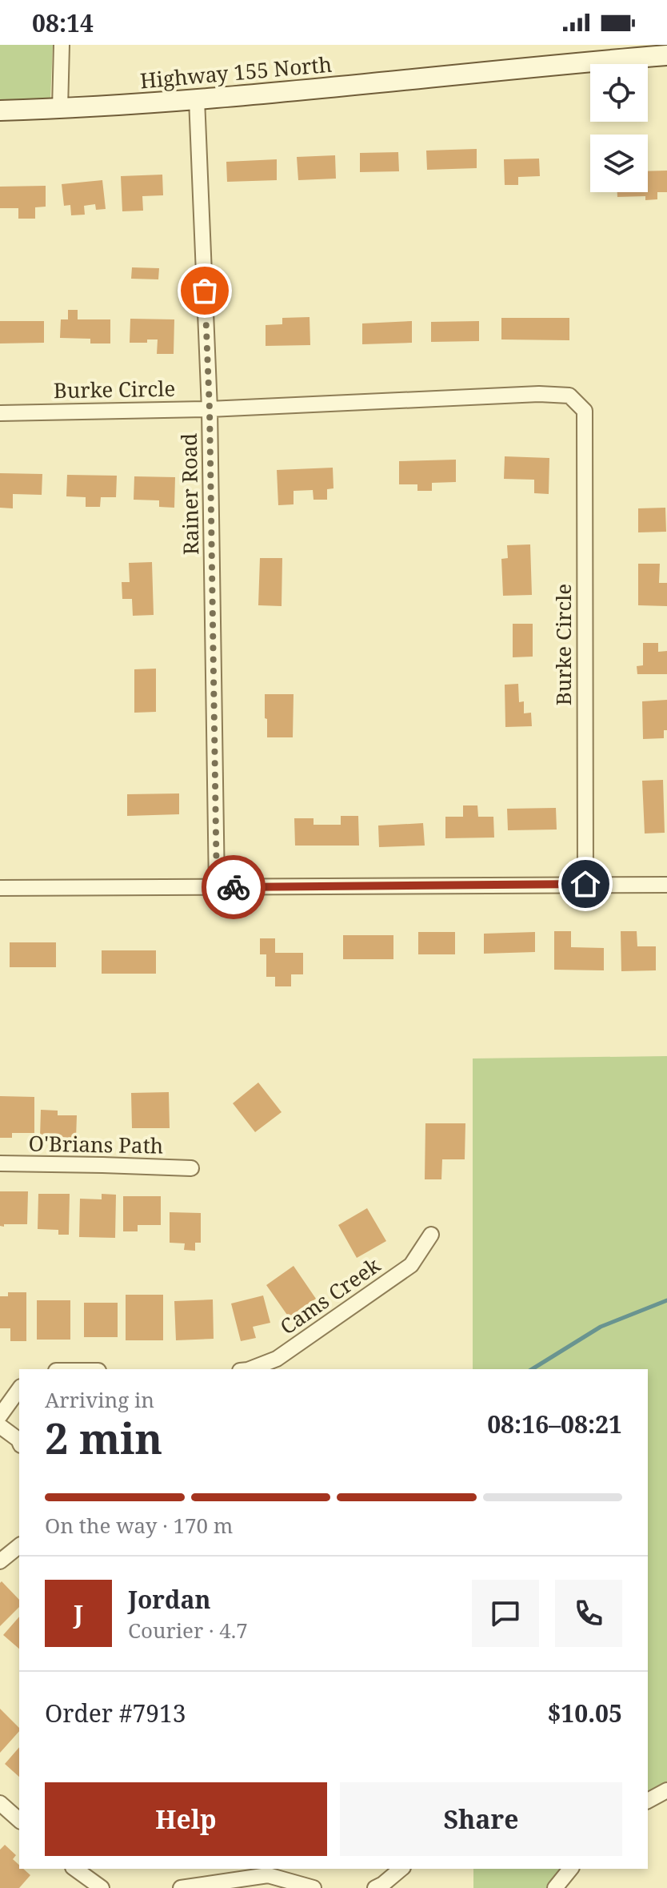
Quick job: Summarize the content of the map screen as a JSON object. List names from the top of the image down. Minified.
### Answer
{"streets":{"main road":["Highway 155 North"],"street":["Burke Circle","Rainer Road","O'Brians Path","Cams Creek"]},"crossings":[["Highway 155 North","Rainer Road"],["Burke Circle","Rainer Road"]],"page":{"status":"08:14","heading":["2 min","Arriving in","08:16–08:21"],"panel":["Jordan","Courier · 4.7","Order #7913","$10.05"],"bar":"On the way · 170 m","round":"J","buttons":["Help","Share"]}}
